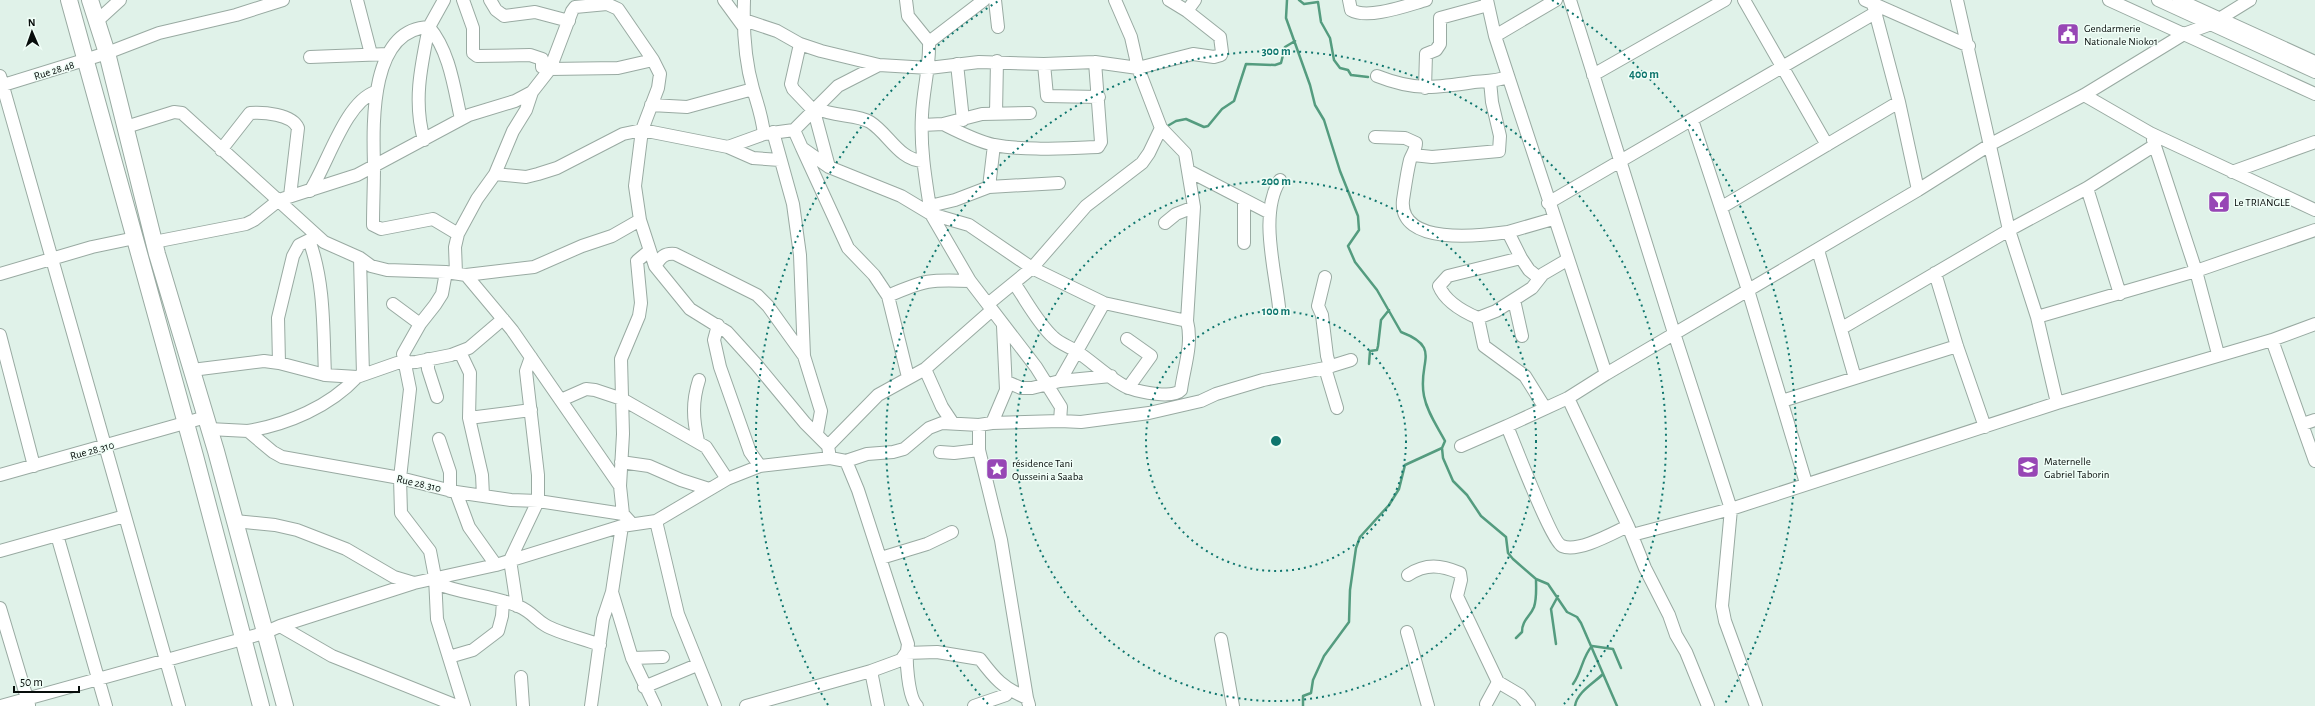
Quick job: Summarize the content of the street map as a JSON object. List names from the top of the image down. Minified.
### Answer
{"streets":{"street":["Rue 28.48","Rue 28.310"]},"places":{"public building":["Gendarmerie Nationale Nioko1"],"bar":["Le TRIANGLE"],"school or university":["Maternelle Gabriel Taborin"],"place":["résidence Tani Ousseini a Saaba"]},"scale_bar":"50 m","north":"top","rings":["300 m","400 m","200 m","100 m"]}
